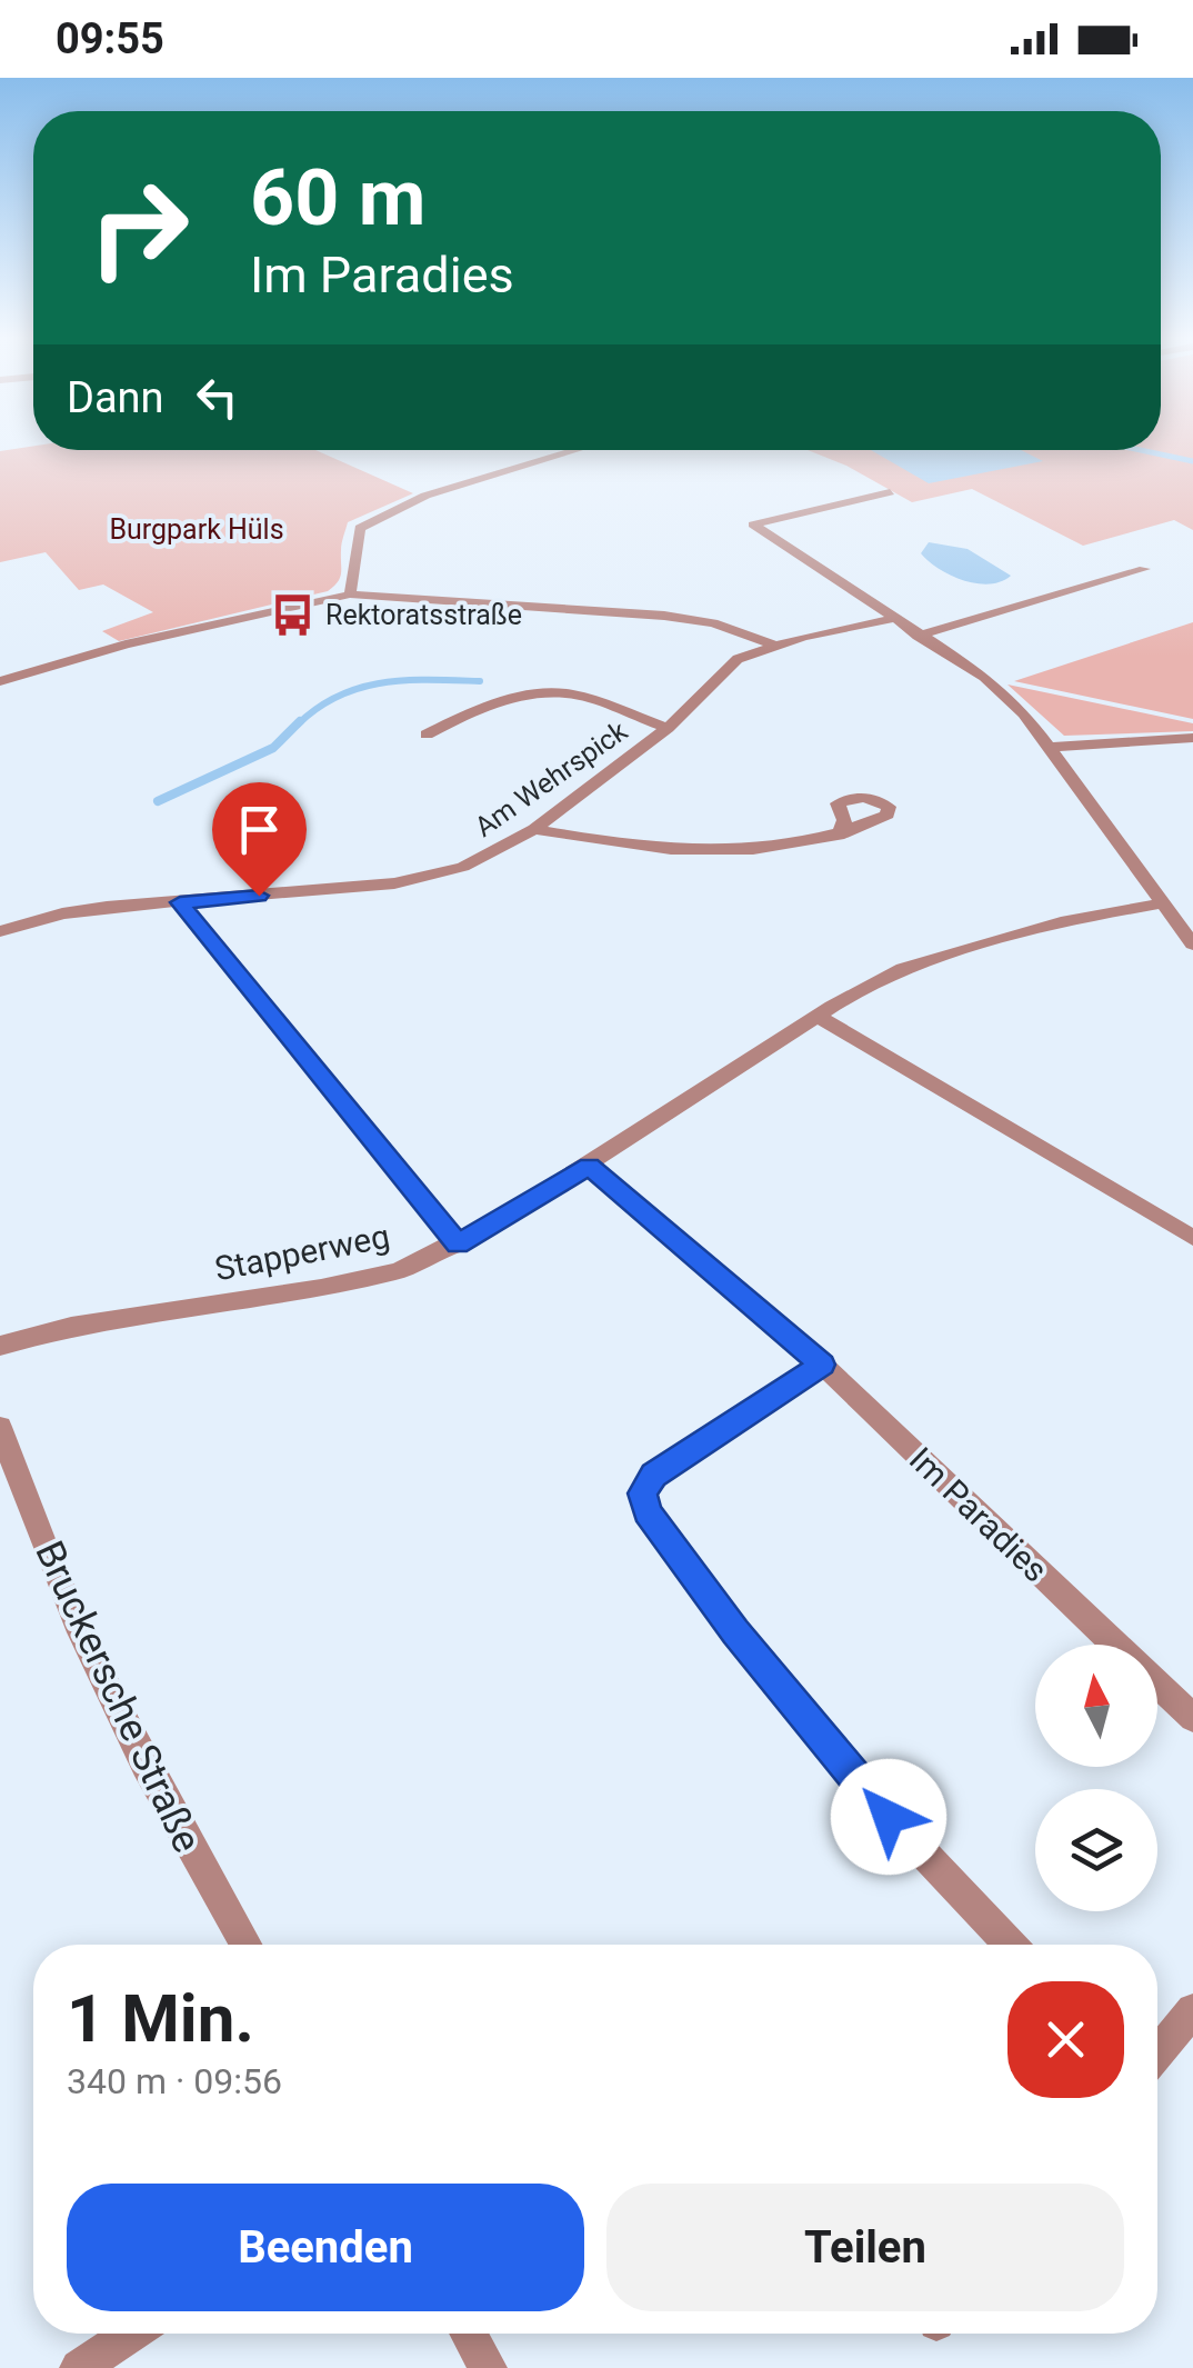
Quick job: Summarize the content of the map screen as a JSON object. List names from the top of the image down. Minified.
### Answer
{"streets":{"street":["Am Wehrspick","Stapperweg","Im Paradies","Bruckersche Straße"]},"crossings":[["Stapperweg","Im Paradies"]],"parks":["Burgpark Hüls"],"places":{"bus stop":["Rektoratsstraße"]},"north":"top","page":{"status":"09:55","turn":["60 m","Im Paradies"],"then":"Dann","heading":["1 Min.","340 m · 09:56"],"buttons":["Beenden","Teilen"]}}
